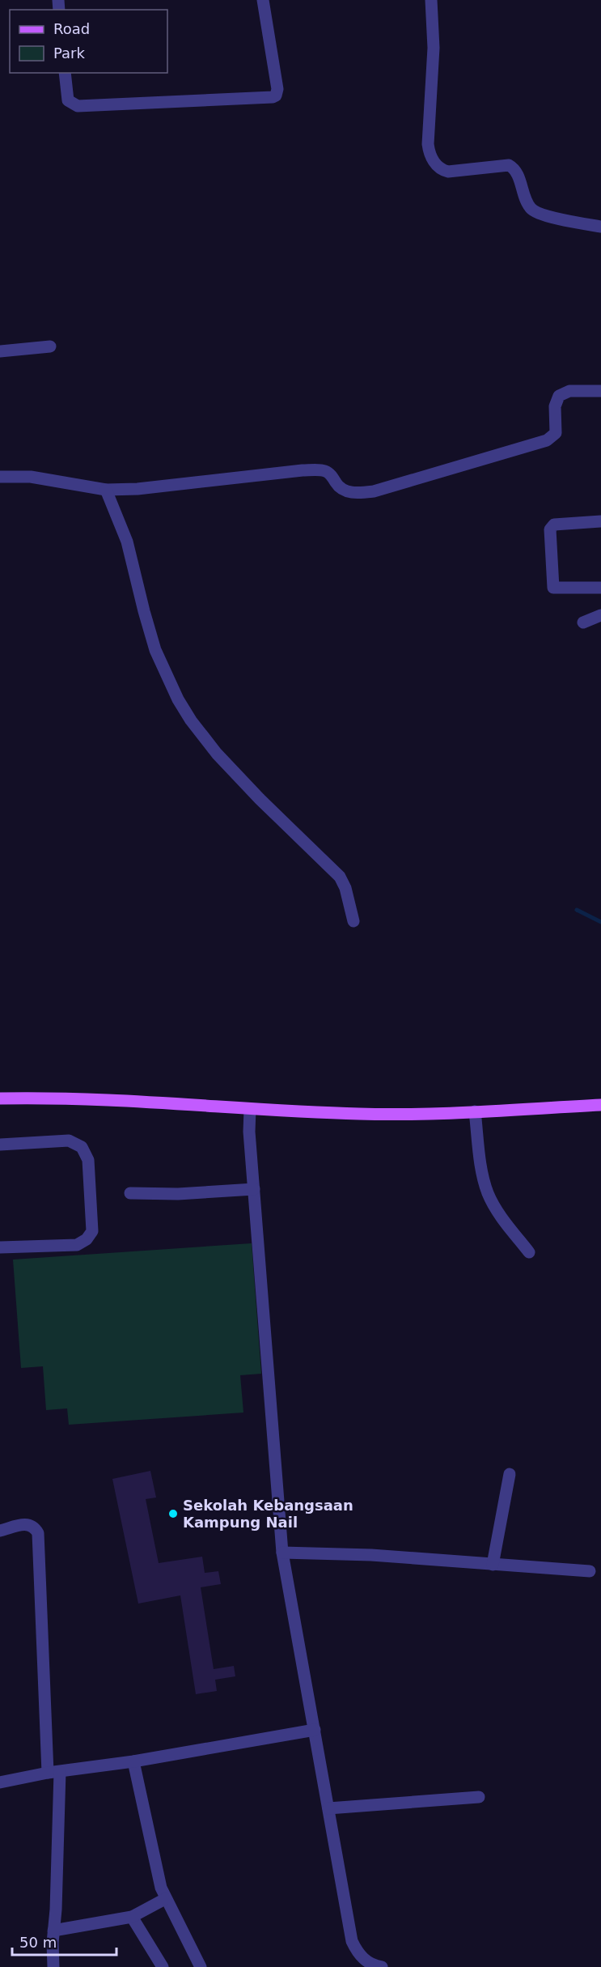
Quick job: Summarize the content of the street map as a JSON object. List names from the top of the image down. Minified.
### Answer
{"places":["Sekolah Kebangsaan Kampung Nail"],"legend":["Road","Park"],"scale_bar":"50 m"}
